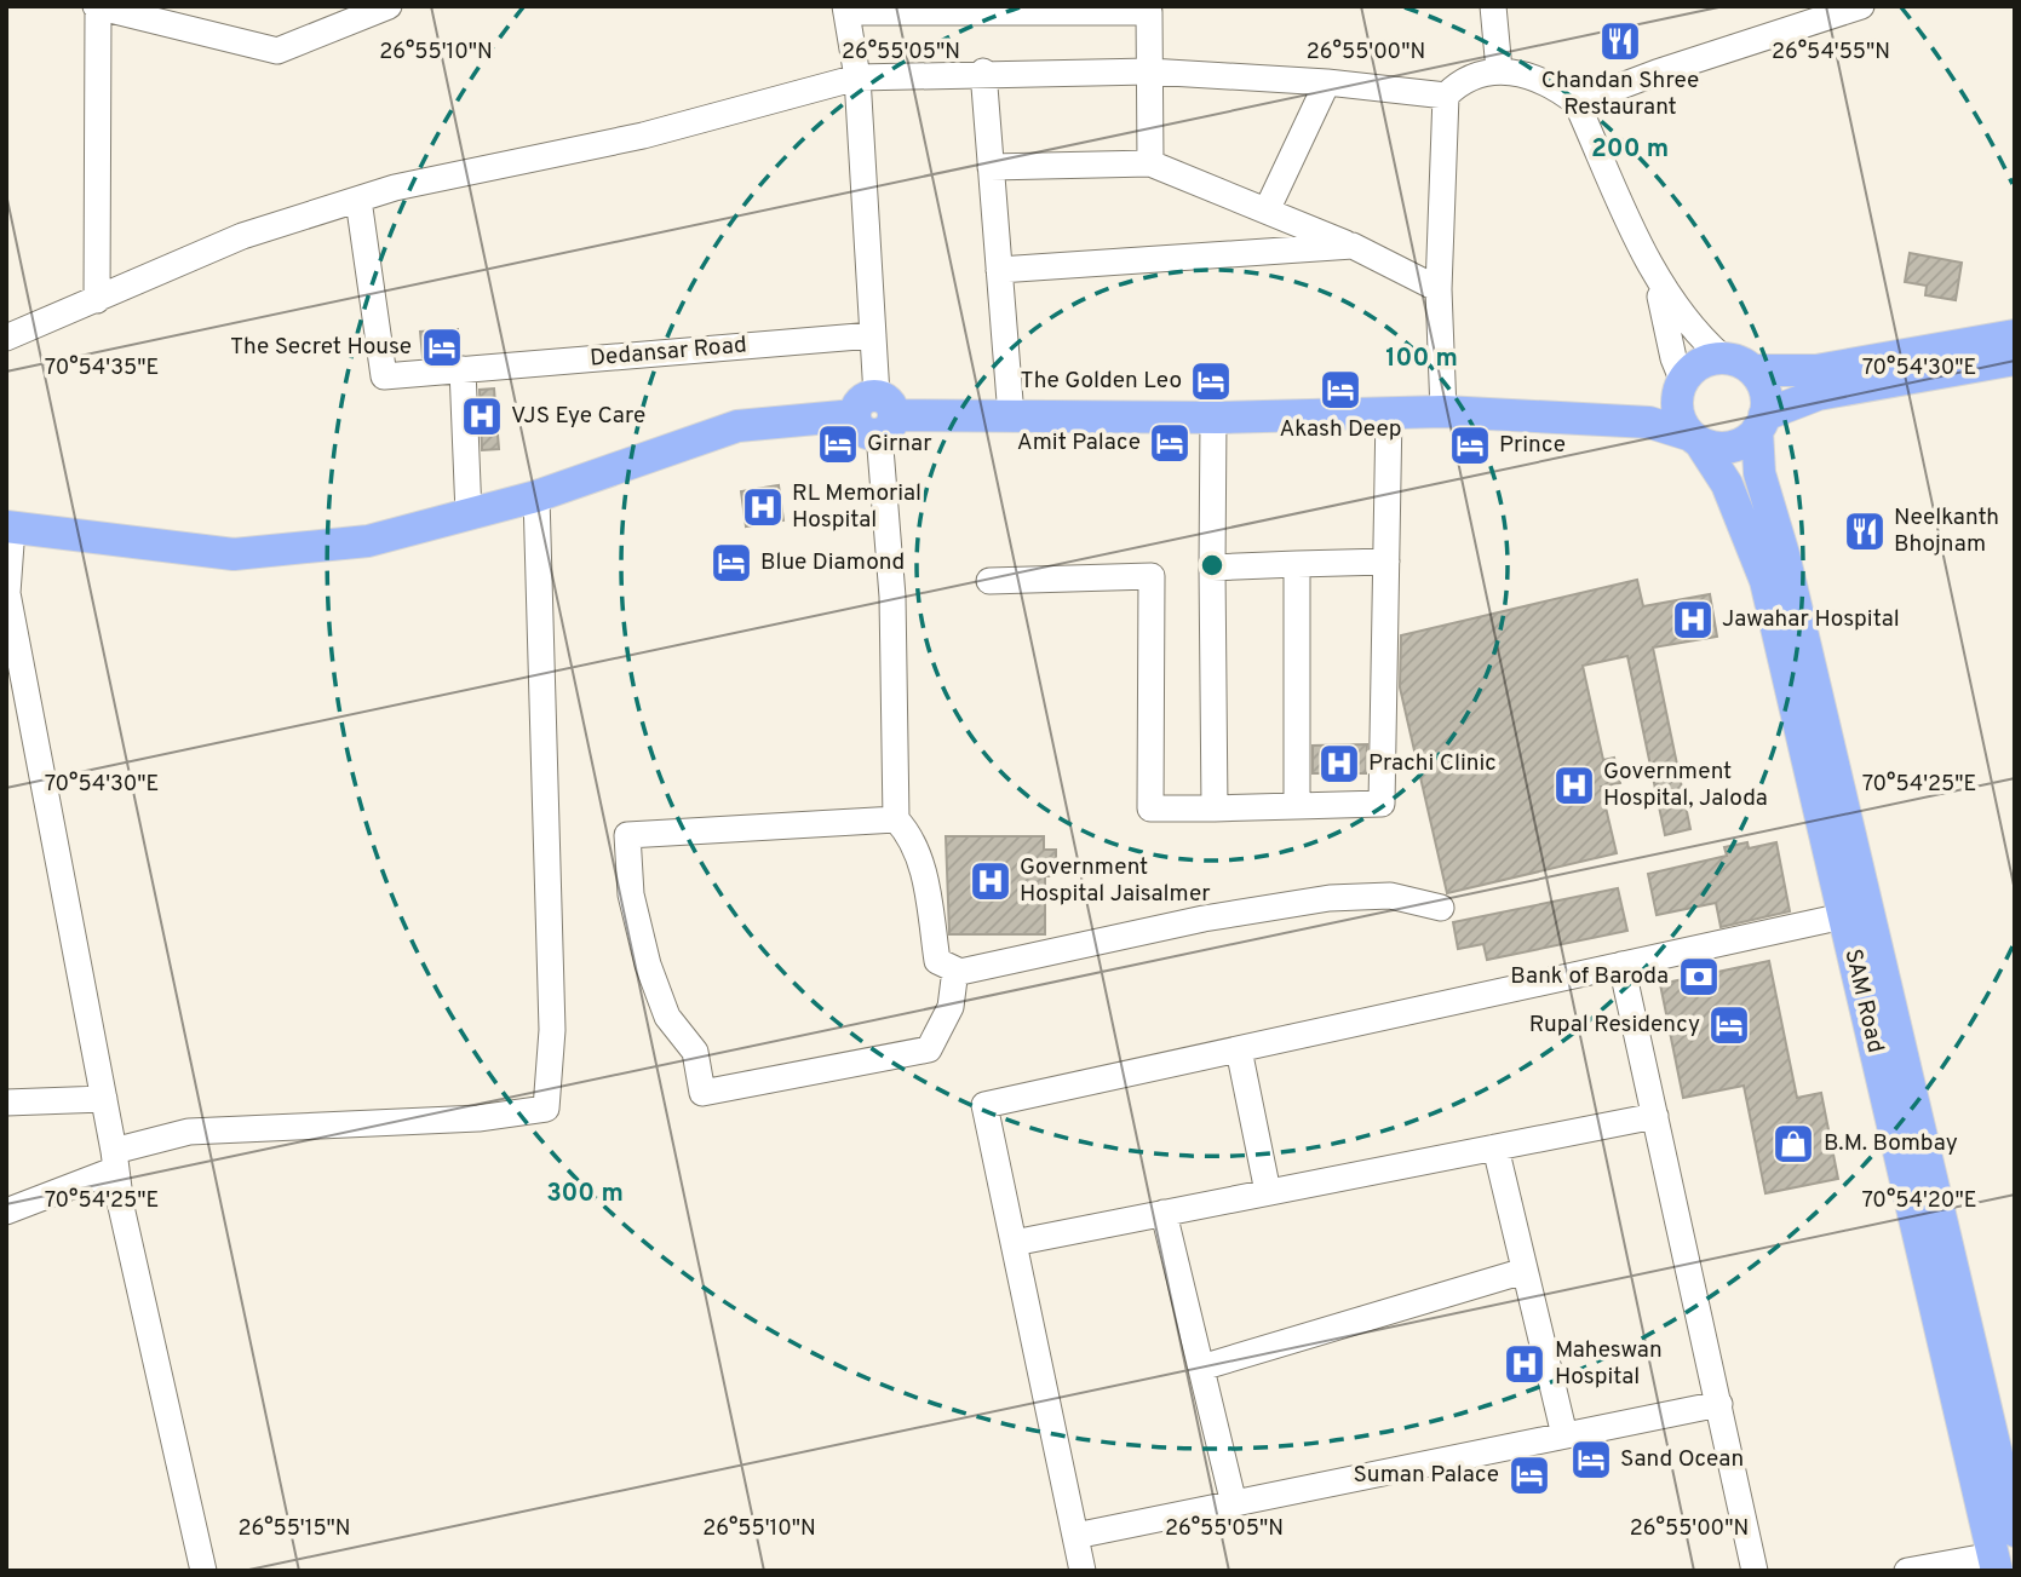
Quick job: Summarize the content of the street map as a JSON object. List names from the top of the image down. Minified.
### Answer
{"streets":{"main road":["SAM Road"],"street":["Dedansar Road"]},"places":{"restaurant":["Chandan Shree Restaurant","Neelkanth Bhojnam"],"hotel":["The Secret House","The Golden Leo","Akash Deep","Amit Palace","Girnar","Prince","Blue Diamond","Rupal Residency","Sand Ocean","Suman Palace"],"hospital":["VJS Eye Care","RL Memorial Hospital","Jawahar Hospital","Prachi Clinic","Government Hospital, Jaloda","Government Hospital Jaisalmer","Maheswan Hospital"],"bank":["Bank of Baroda"],"shop":["B.M. Bombay"]},"coordinates":["26°55'10\"N","26°55'05\"N","26°55'00\"N","26°54'55\"N","70°54'30\"E","70°54'35\"E","70°54'25\"E","70°54'20\"E","26°55'15\"N"],"rings":["200 m","100 m","300 m"]}
